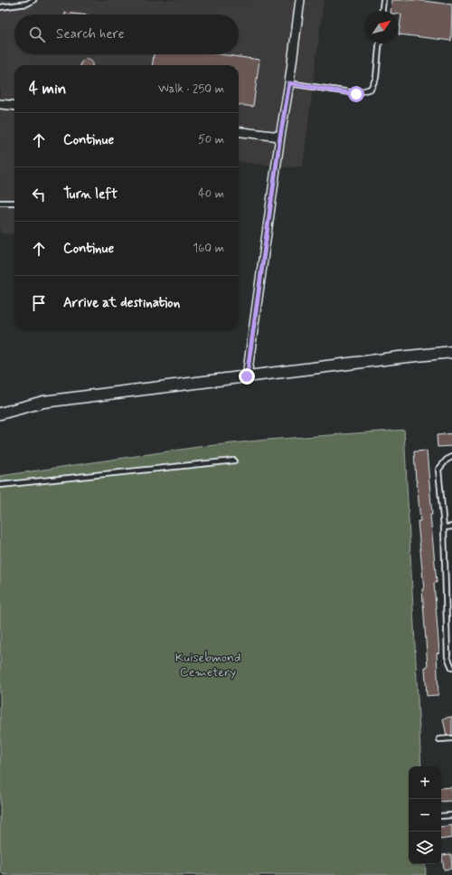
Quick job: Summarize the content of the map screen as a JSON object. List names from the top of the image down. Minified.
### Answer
{"parks":["Kuisebmond Cemetery"],"north":"top right","page":{"search":"Search here","heading":["4 min","Walk · 250 m"],"list":[["Continue","50 m"],["Turn left","40 m"],["Continue","160 m"],"Arrive at destination"],"map_buttons":["+","−"]}}
